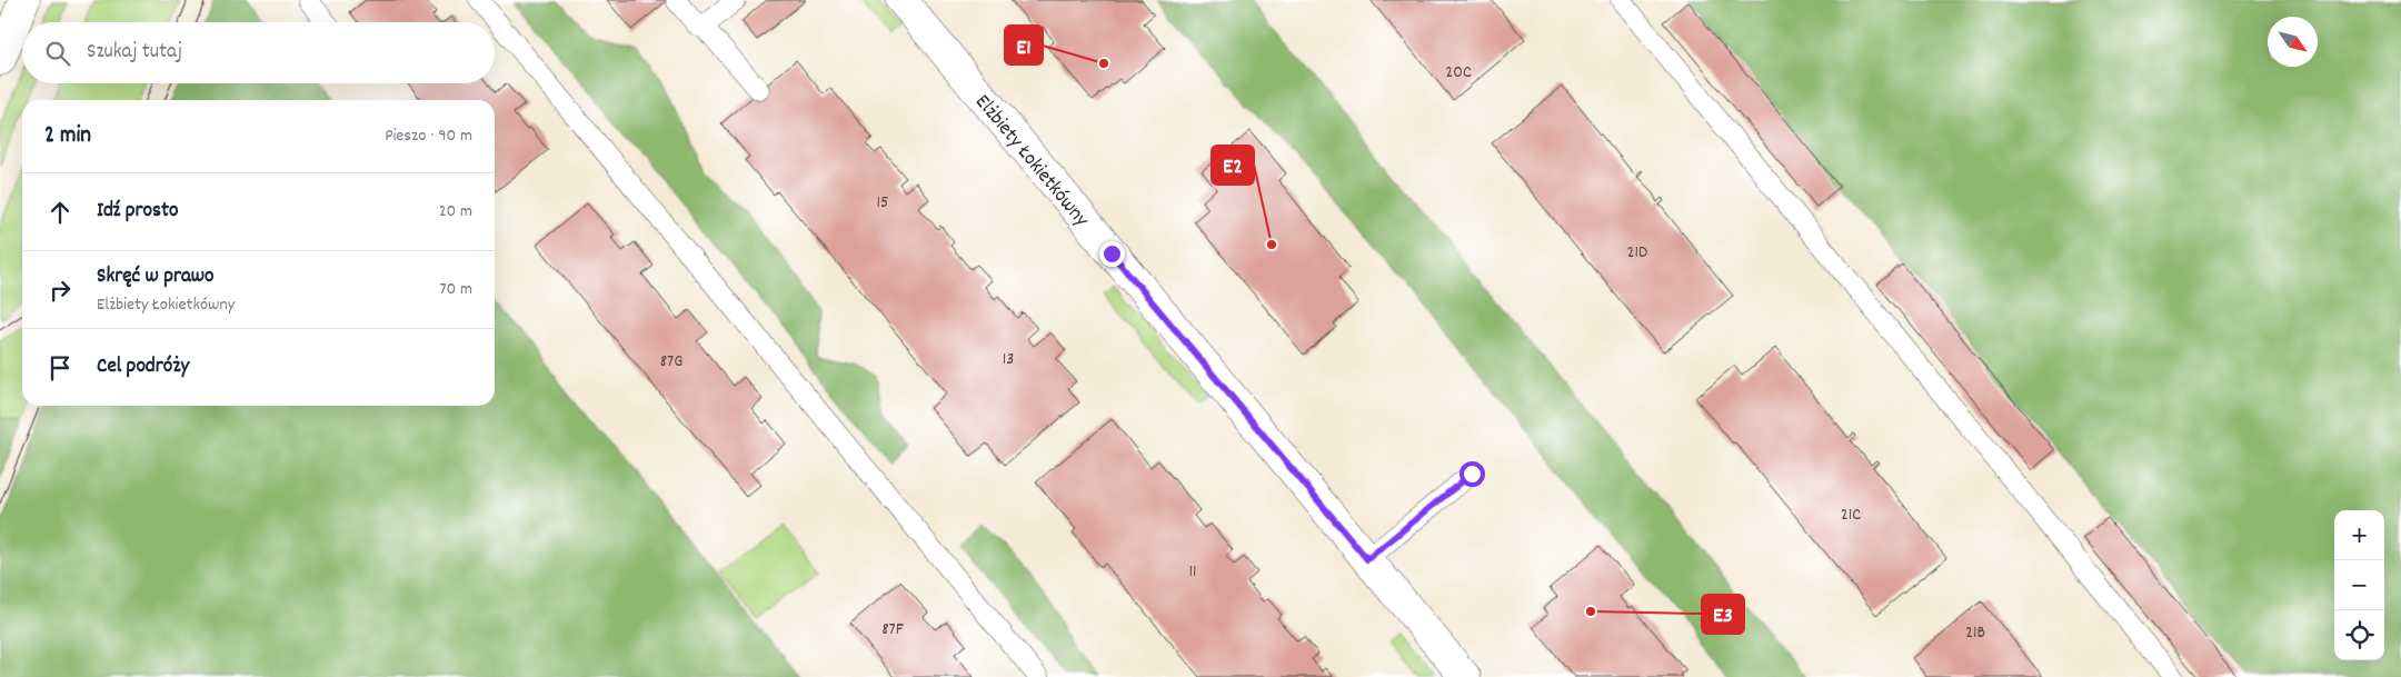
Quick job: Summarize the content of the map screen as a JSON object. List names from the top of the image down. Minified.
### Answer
{"streets":{"street":["Elżbiety Łokietkówny"]},"places":["E1","E2","E3"],"house_numbers":["20C","15","21D","13","87G","21C","11","87F","21B"],"north":"bottom right","page":{"search":"Szukaj tutaj","heading":["2 min","Pieszo · 90 m"],"list":[["Idź prosto","20 m"],["Skręć w prawo","Elżbiety Łokietkówny","70 m"],"Cel podróży"],"map_buttons":["+","−"]}}
